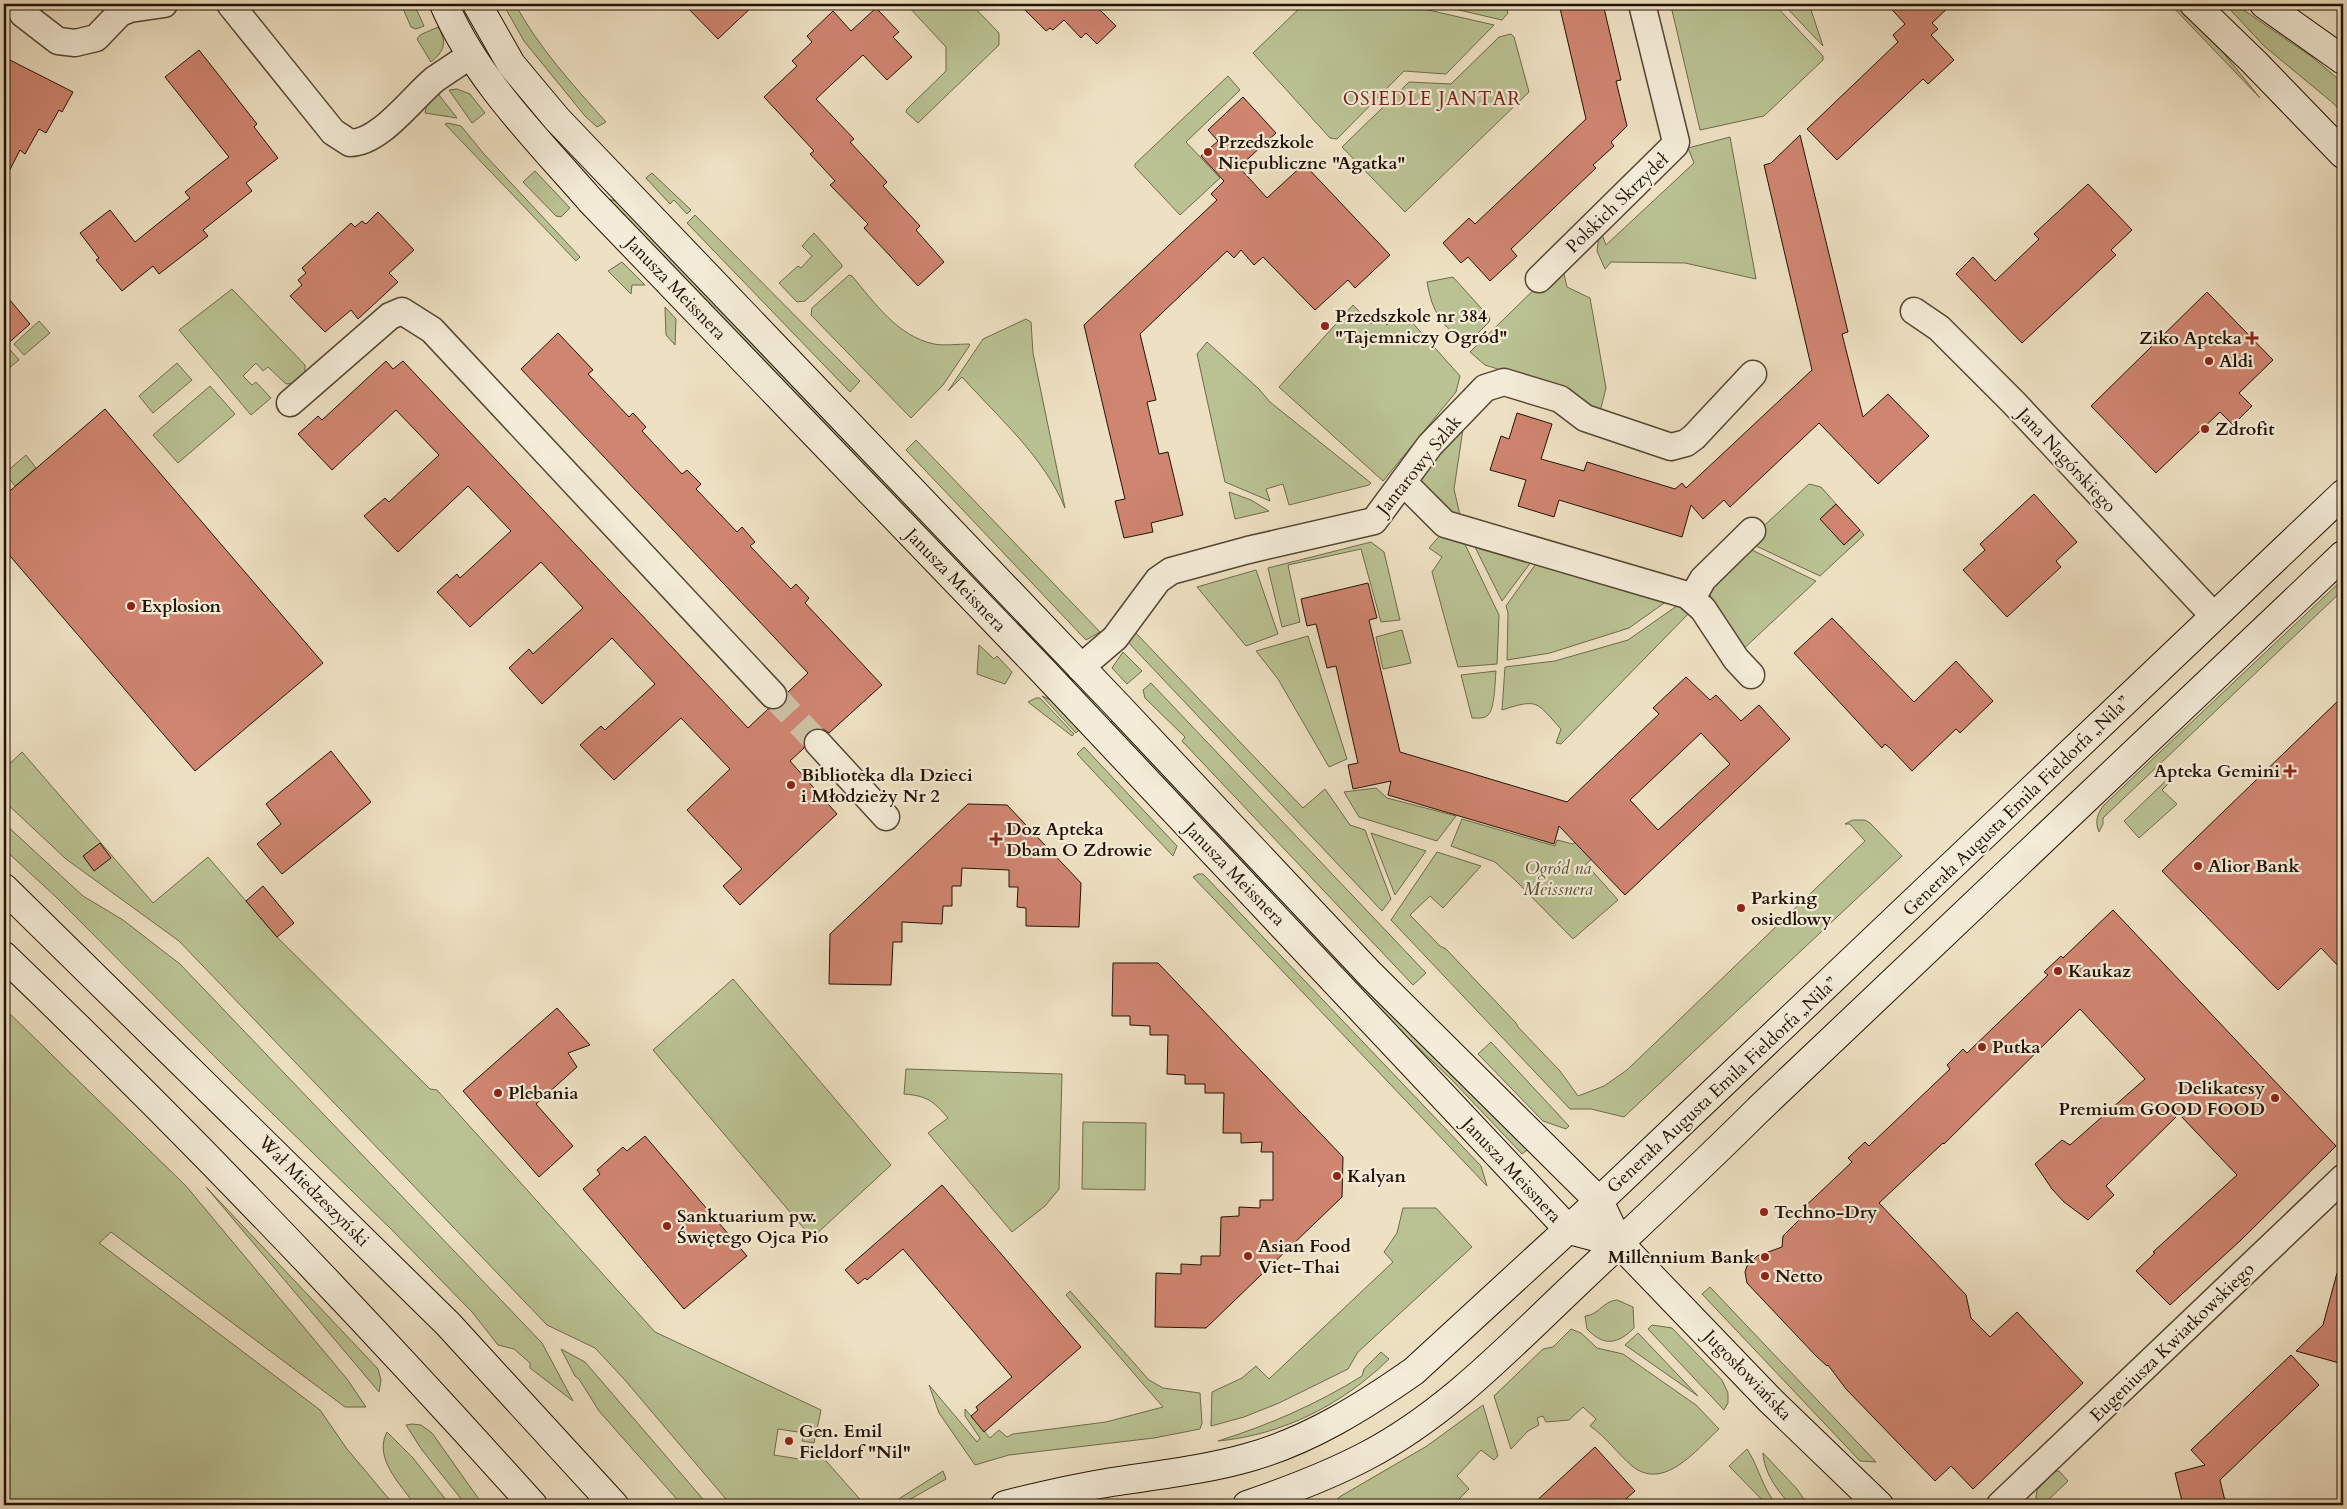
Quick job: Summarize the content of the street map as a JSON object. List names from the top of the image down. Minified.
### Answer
{"streets":{"street":["Polskich Skrzydeł","Janusza Meissnera","Jana Nagórskiego","Jantarowy Szlak","Generała Augusta Emila Fieldorfa „Nila”","Wał Miedzeszyński","Eugeniusza Kwiatkowskiego","Jugosłowiańska"]},"crossings":[["Janusza Meissnera","Jantarowy Szlak"],["Janusza Meissnera","Generała Augusta Emila Fieldorfa „Nila”"],["Janusza Meissnera","Jugosłowiańska"],["Jana Nagórskiego","Generała Augusta Emila Fieldorfa „Nila”"]],"districts":["OSIEDLE JANTAR"],"parks":["Ogród na Meissnera"],"places":{"other":["Przedszkole Niepubliczne \"Agatka\"","Przedszkole nr 384 \"Tajemniczy Ogród\"","Aldi","Zdrofit","Explosion","Biblioteka dla Dzieci i Młodzieży Nr 2","Alior Bank","Parking osiedlowy","Kaukaz","Putka","Plebania","Delikatesy Premium GOOD FOOD","Kalyan","Techno-Dry","Sanktuarium pw. Świętego Ojca Pio","Asian Food Viet-Thai","Millennium Bank","Netto","Gen. Emil Fieldorf \"Nil\""],"health":["Ziko Apteka","Apteka Gemini","Doz Apteka Dbam O Zdrowie"]}}
